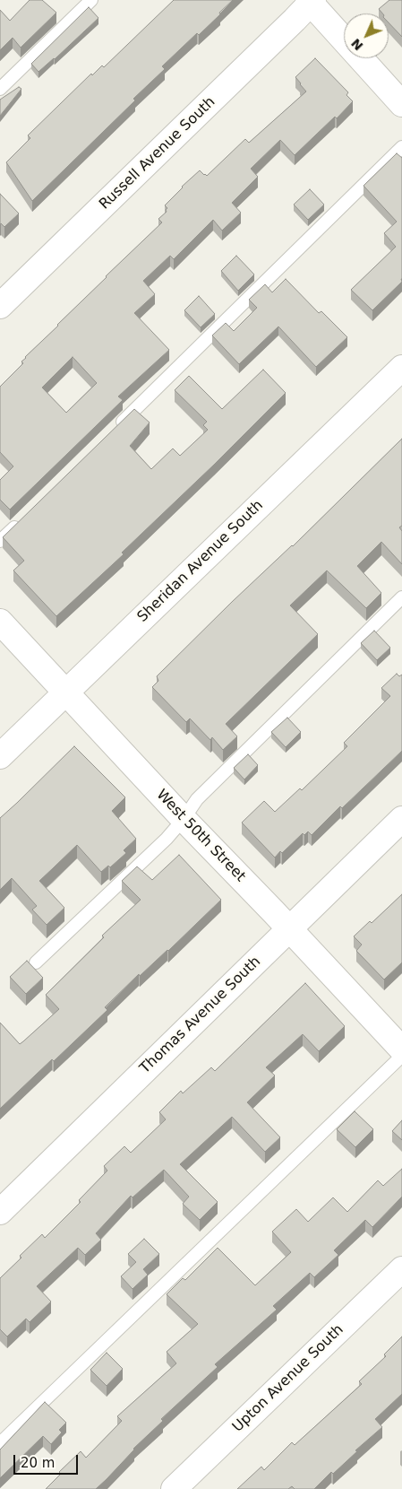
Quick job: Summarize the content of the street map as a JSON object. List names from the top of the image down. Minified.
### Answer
{"streets":{"street":["Russell Avenue South","Sheridan Avenue South","West 50th Street","Thomas Avenue South","Upton Avenue South"]},"crossings":[["Sheridan Avenue South","West 50th Street"],["West 50th Street","Thomas Avenue South"]],"scale_bar":"20 m","north":"bottom left"}
